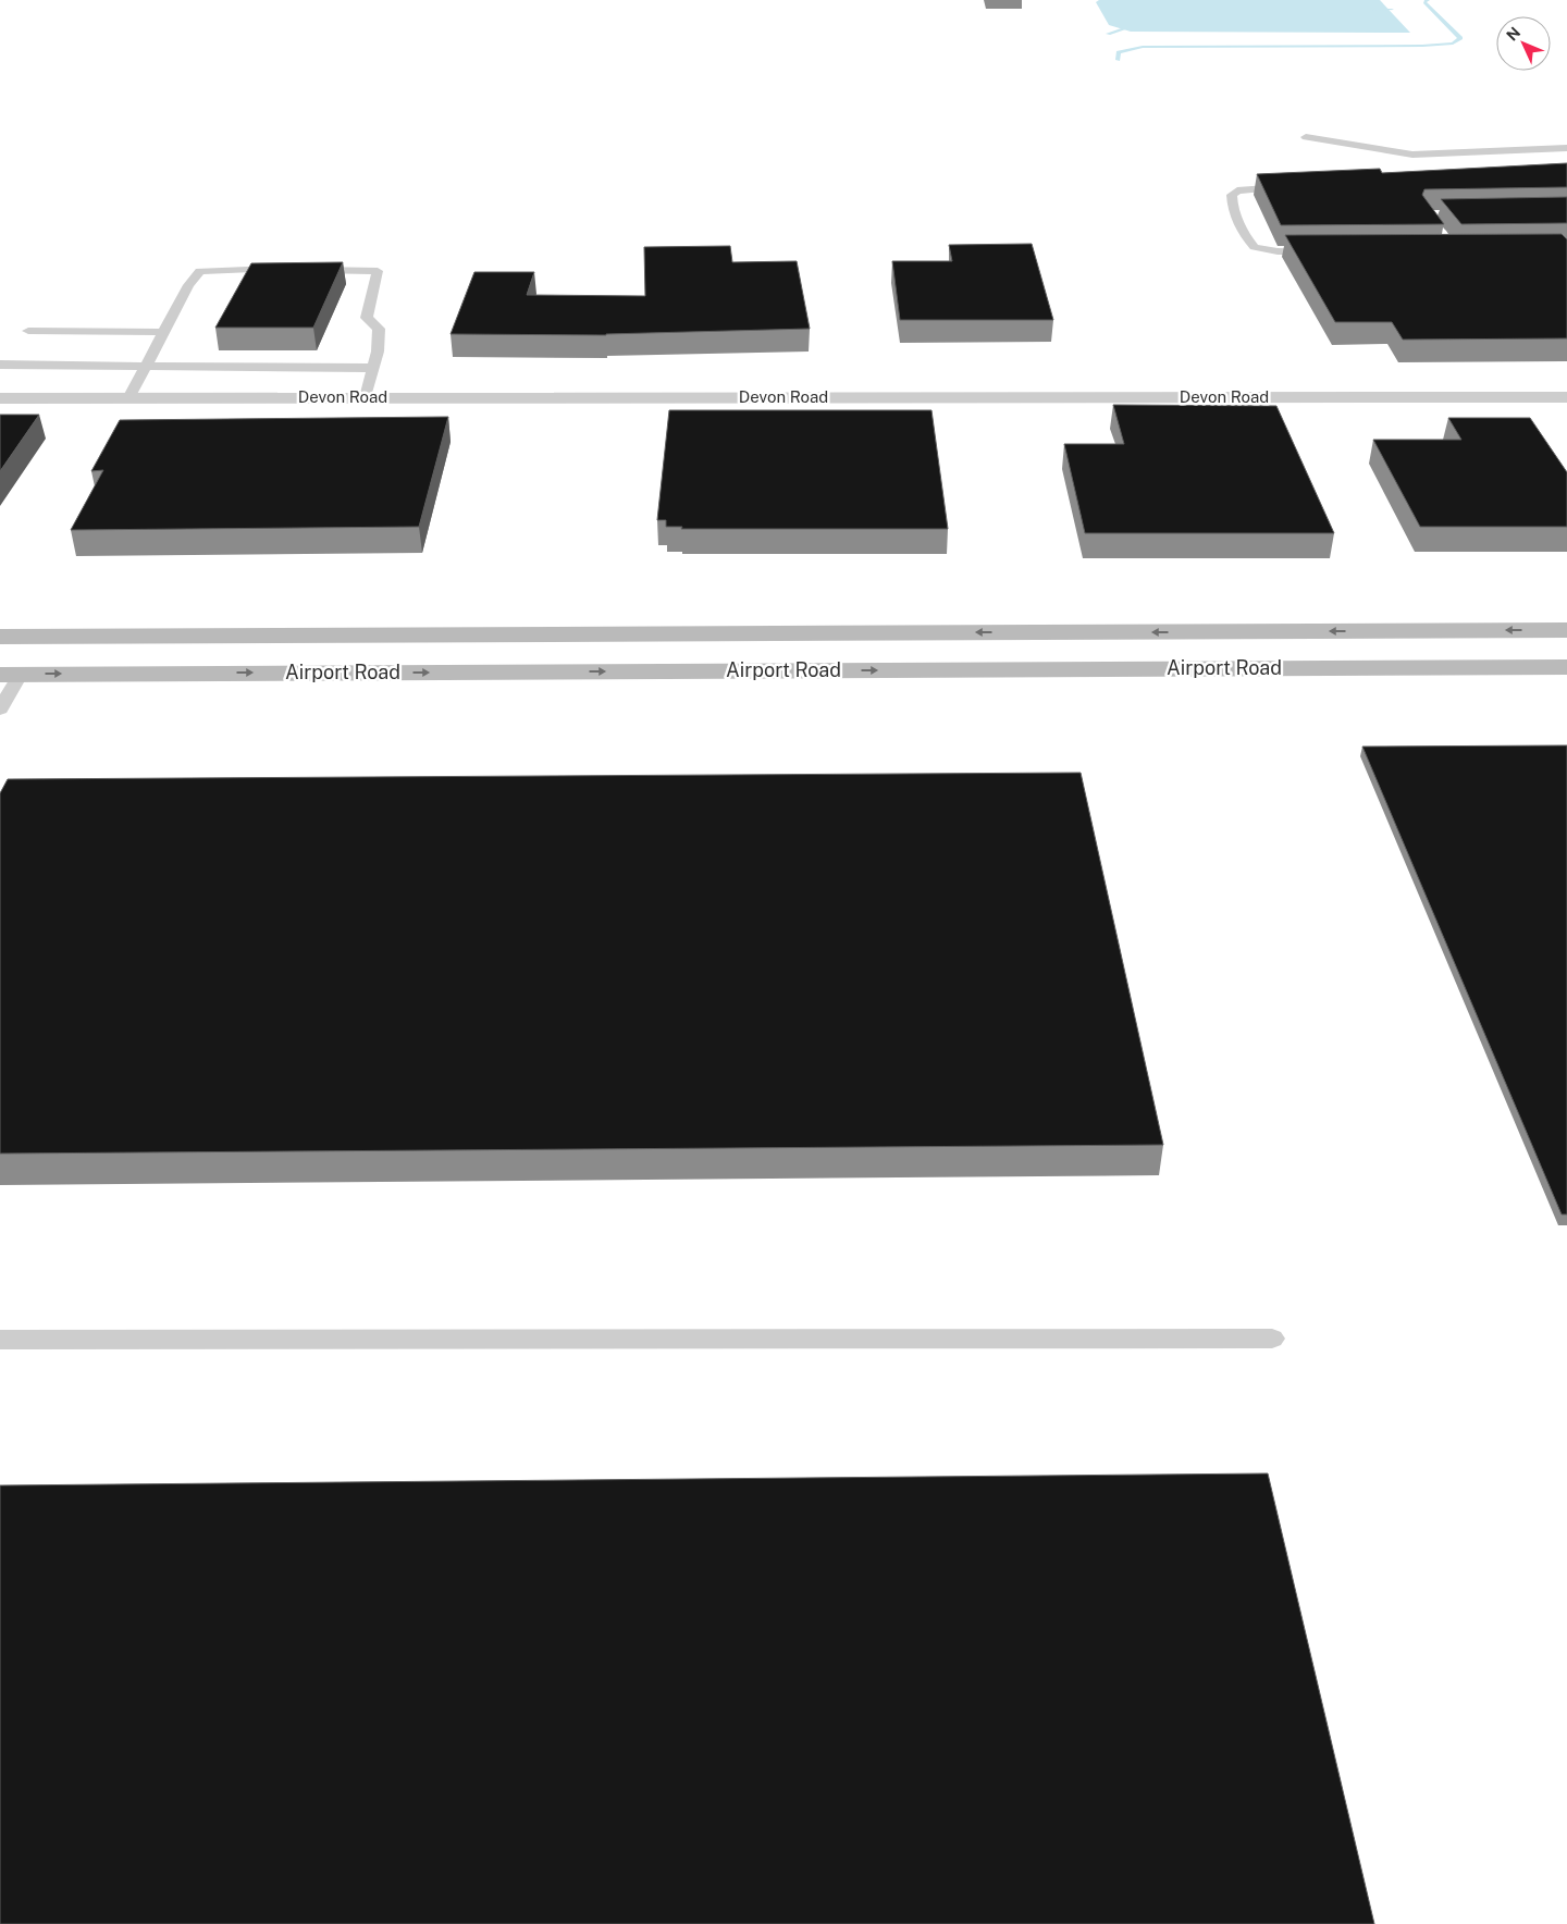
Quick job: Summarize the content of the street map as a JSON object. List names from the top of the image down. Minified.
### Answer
{"streets":{"main road":["Airport Road"],"street":["Devon Road"]},"north":"top left"}
